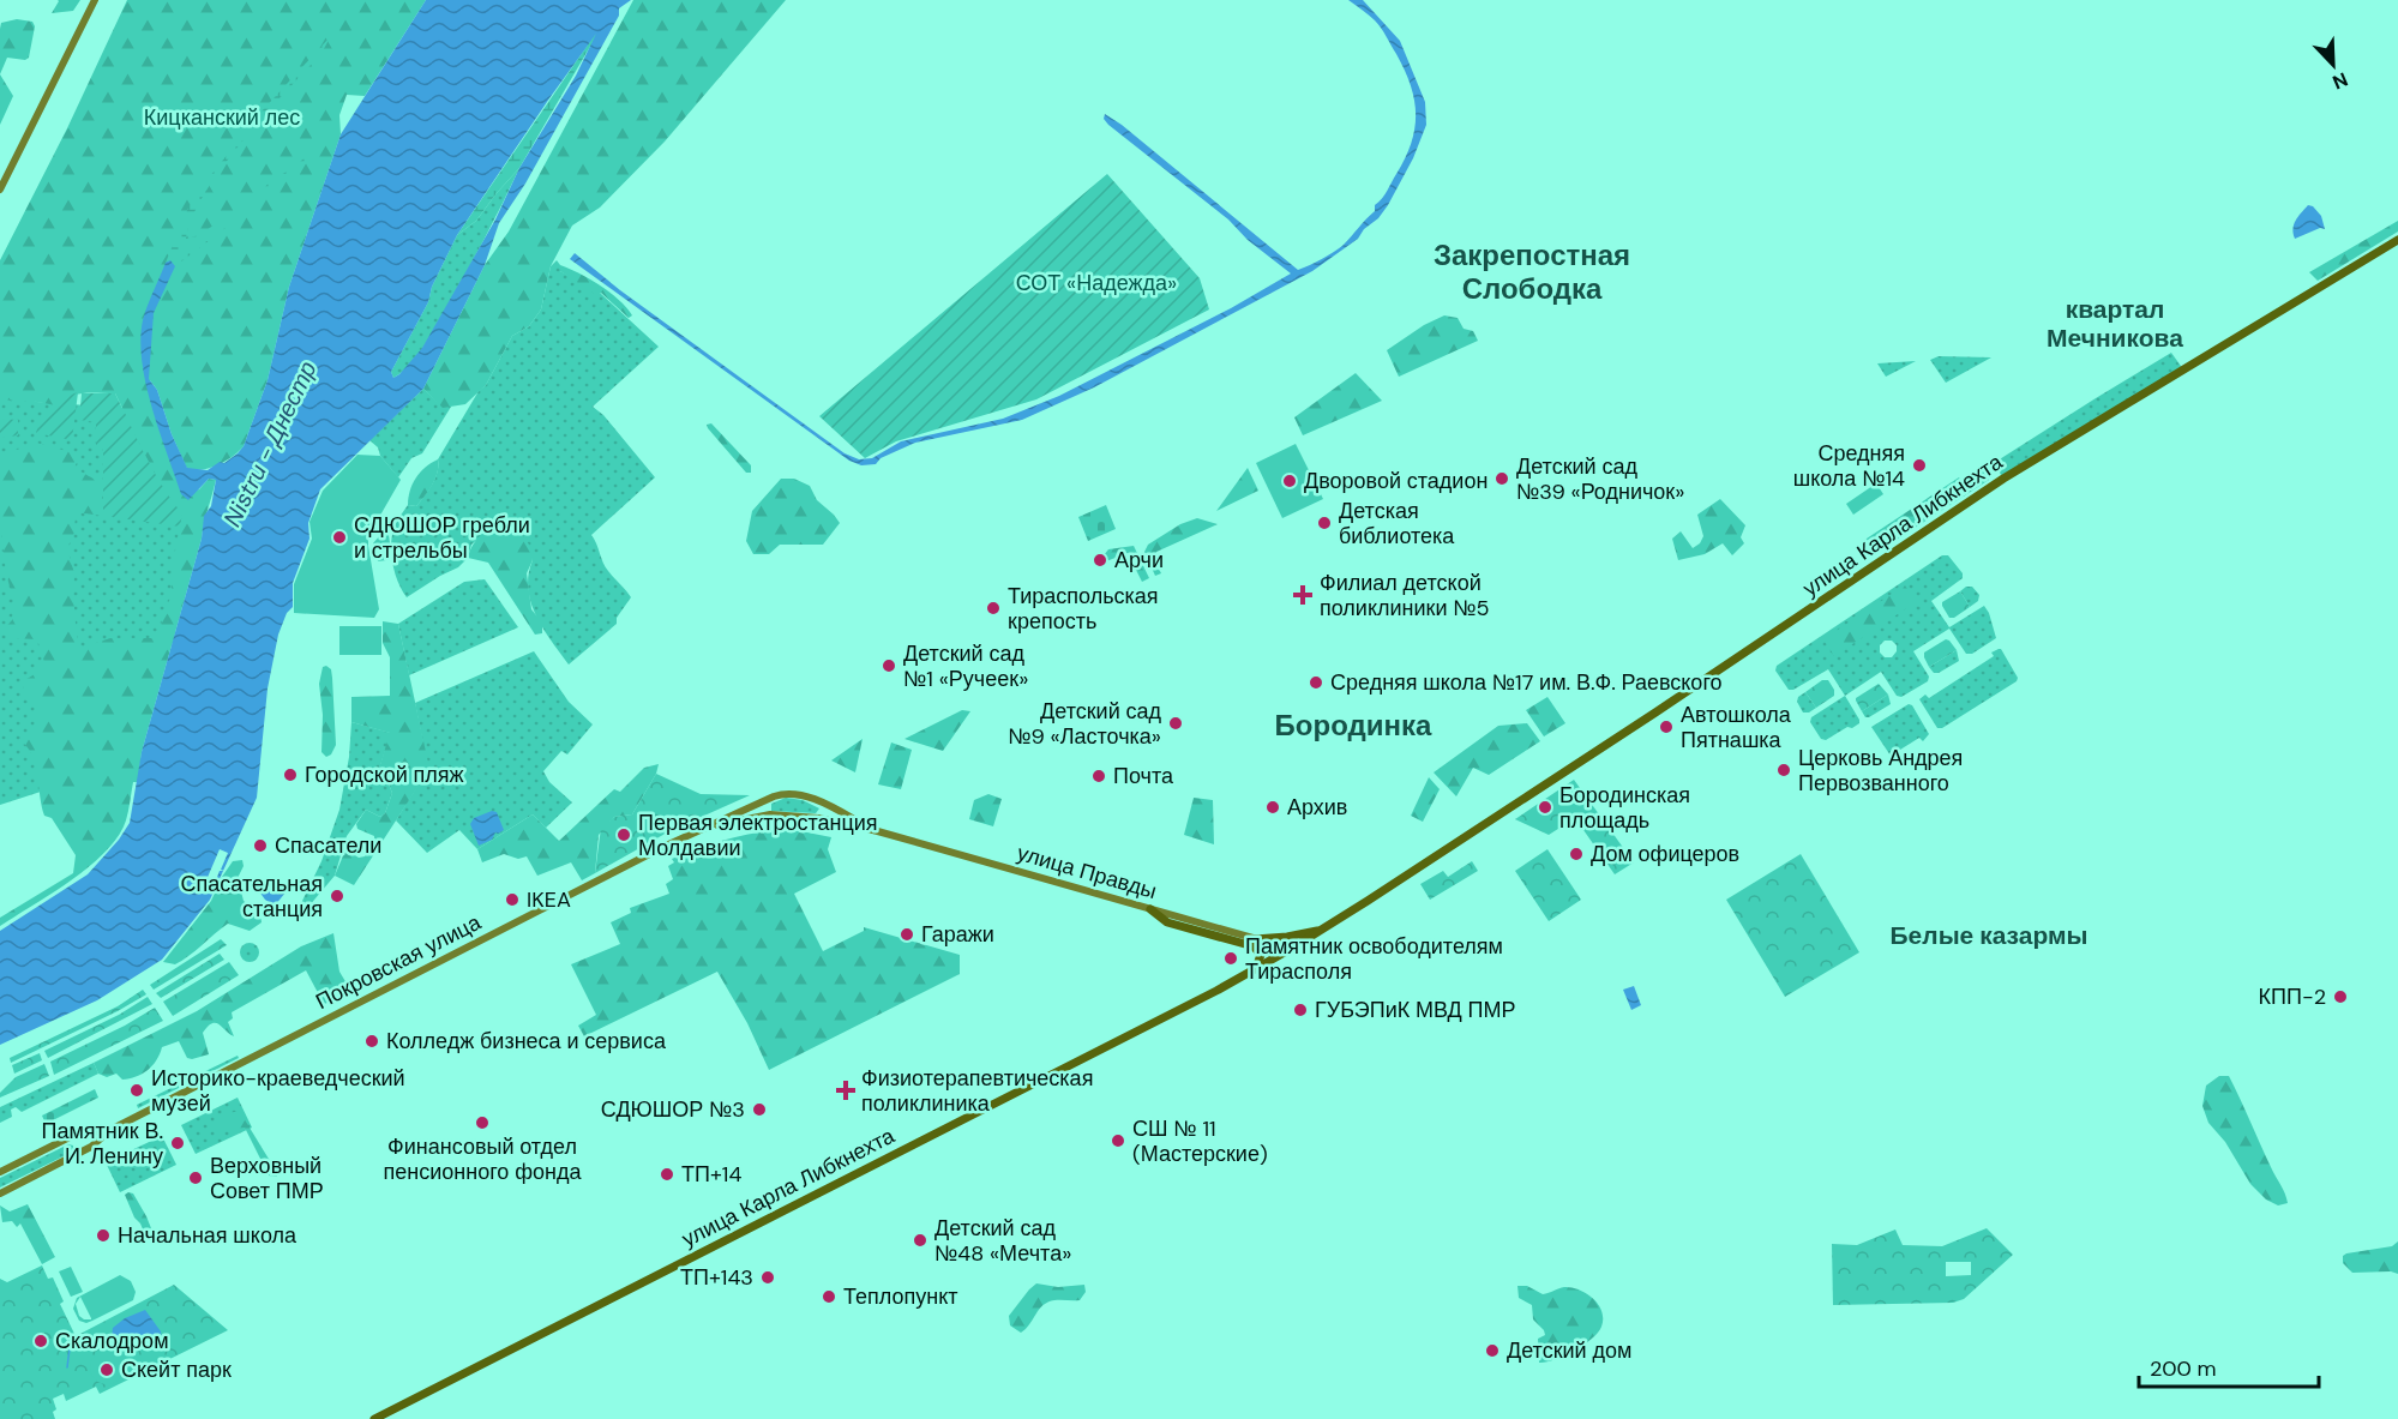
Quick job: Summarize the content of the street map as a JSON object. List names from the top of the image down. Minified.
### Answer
{"streets":{"main road":["улица Карла Либкнехта","улица Правды","Покровская улица"]},"crossings":[["улица Карла Либкнехта","улица Правды"],["улица Правды","Покровская улица"]],"districts":["Закрепостная Слободка","квартал Мечникова","Бородинка","Белые казармы"],"water":["Nistru - Днестр"],"parks":["Кицканский лес","СОТ «Надежда»"],"places":{"other":["Средняя школа №14","Детский сад №39 «Родничок»","Дворовой стадион","Детская библиотека","СДЮШОР гребли и стрельбы","Арчи","Тираспольская крепость","Детский сад №1 «Ручеек»","Средняя школа №17 им. В.Ф. Раевского","Детский сад №9 «Ласточка»","Автошкола Пятнашка","Церковь Андрея Первозванного","Городской пляж","Почта","Архив","Бородинская площадь","Первая электростанция Молдавии","Спасатели","Дом офицеров","Спасательная станция","IKEA","Гаражи","Памятник освободителям Тирасполя","КПП-2","ГУБЭПиК МВД ПМР","Колледж бизнеса и сервиса","Историко-краеведческий музей","СДЮШОР №3","Финансовый отдел пенсионного фонда","СШ № 11 (Мастерские)","Памятник В. И. Ленину","ТП+14","Верховный Совет ПМР","Начальная школа","Детский сад №48 «Мечта»","ТП+143","Теплопункт","Скалодром","Детский дом","Скейт парк"],"health":["Филиал детской поликлиники №5","Физиотерапевтическая поликлиника"]},"scale_bar":"200 m","north":"bottom right"}
